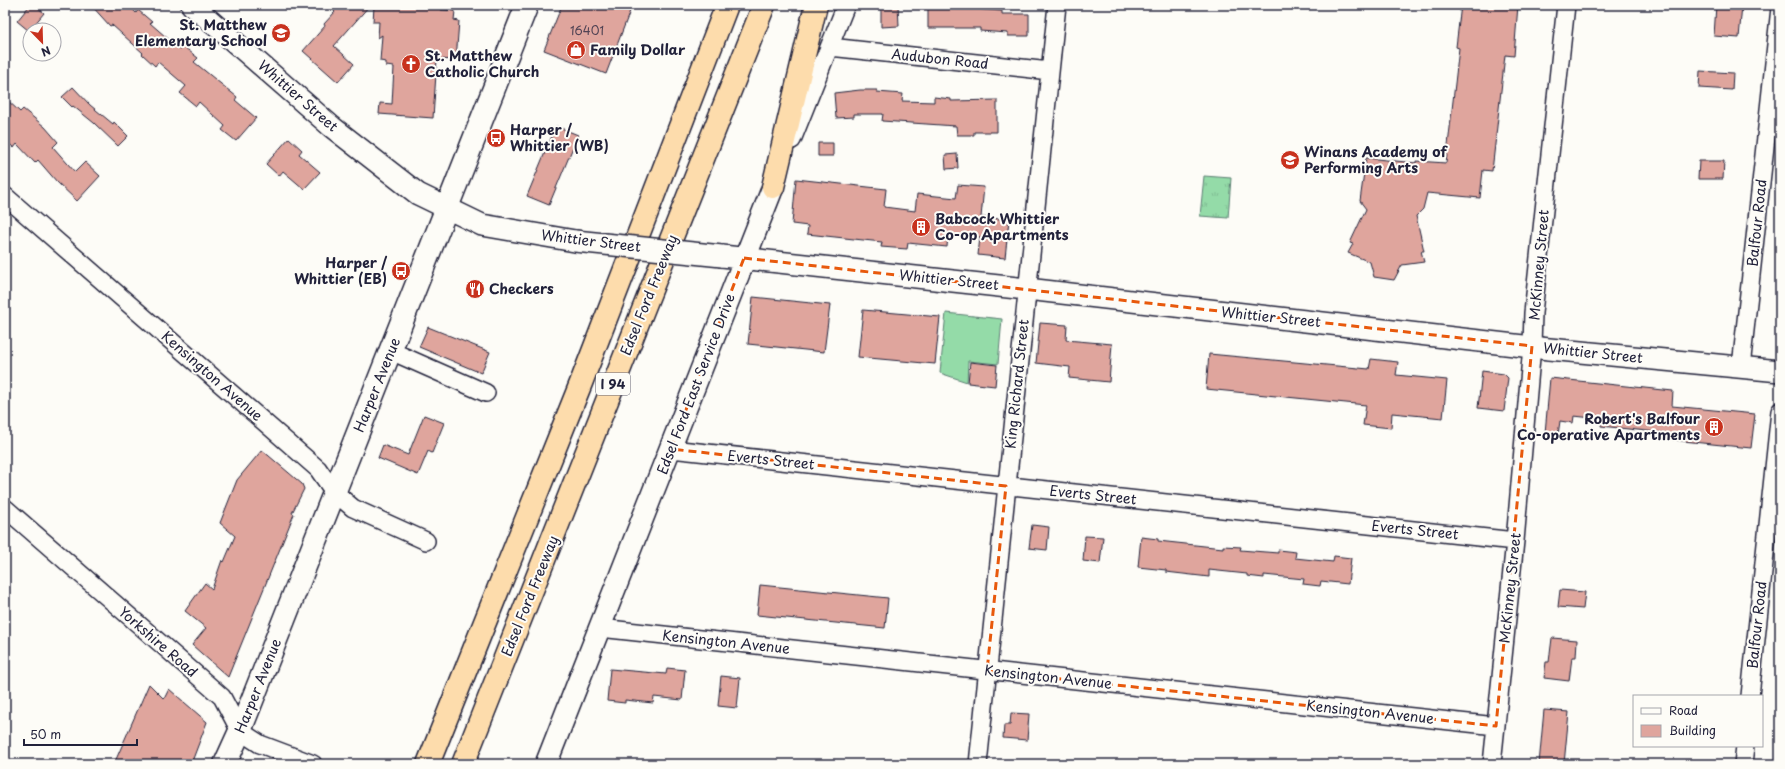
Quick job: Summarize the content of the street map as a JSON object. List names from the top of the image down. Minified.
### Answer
{"streets":{"highway":["Edsel Ford Freeway","I 94"],"main road":["Harper Avenue"],"street":["Audubon Road","Whittier Street","Balfour Road","McKinney Street","Kensington Avenue","Edsel Ford East Service Drive","King Richard Street","Everts Street","Yorkshire Road"]},"crossings":[["Audubon Road","Edsel Ford East Service Drive"],["Audubon Road","King Richard Street"],["Whittier Street","Balfour Road"],["Whittier Street","McKinney Street"],["Whittier Street","Edsel Ford East Service Drive"],["Whittier Street","King Richard Street"],["Whittier Street","Harper Avenue"],["McKinney Street","Kensington Avenue"],["McKinney Street","Everts Street"],["Kensington Avenue","Edsel Ford East Service Drive"],["Kensington Avenue","King Richard Street"],["Kensington Avenue","Harper Avenue"],["Edsel Ford East Service Drive","Everts Street"],["King Richard Street","Everts Street"],["Harper Avenue","Yorkshire Road"]],"places":{"school or university":["St. Matthew Elementary School","Winans Academy of Performing Arts"],"shop":["Family Dollar"],"church":["St. Matthew Catholic Church"],"bus stop":["Harper / Whittier (WB)","Harper / Whittier (EB)"],"building":["Babcock Whittier Co-op Apartments","Robert's Balfour Co-operative Apartments"],"restaurant":["Checkers"]},"house_numbers":["16401"],"legend":["Road","Building"],"scale_bar":"50 m","north":"bottom right"}
